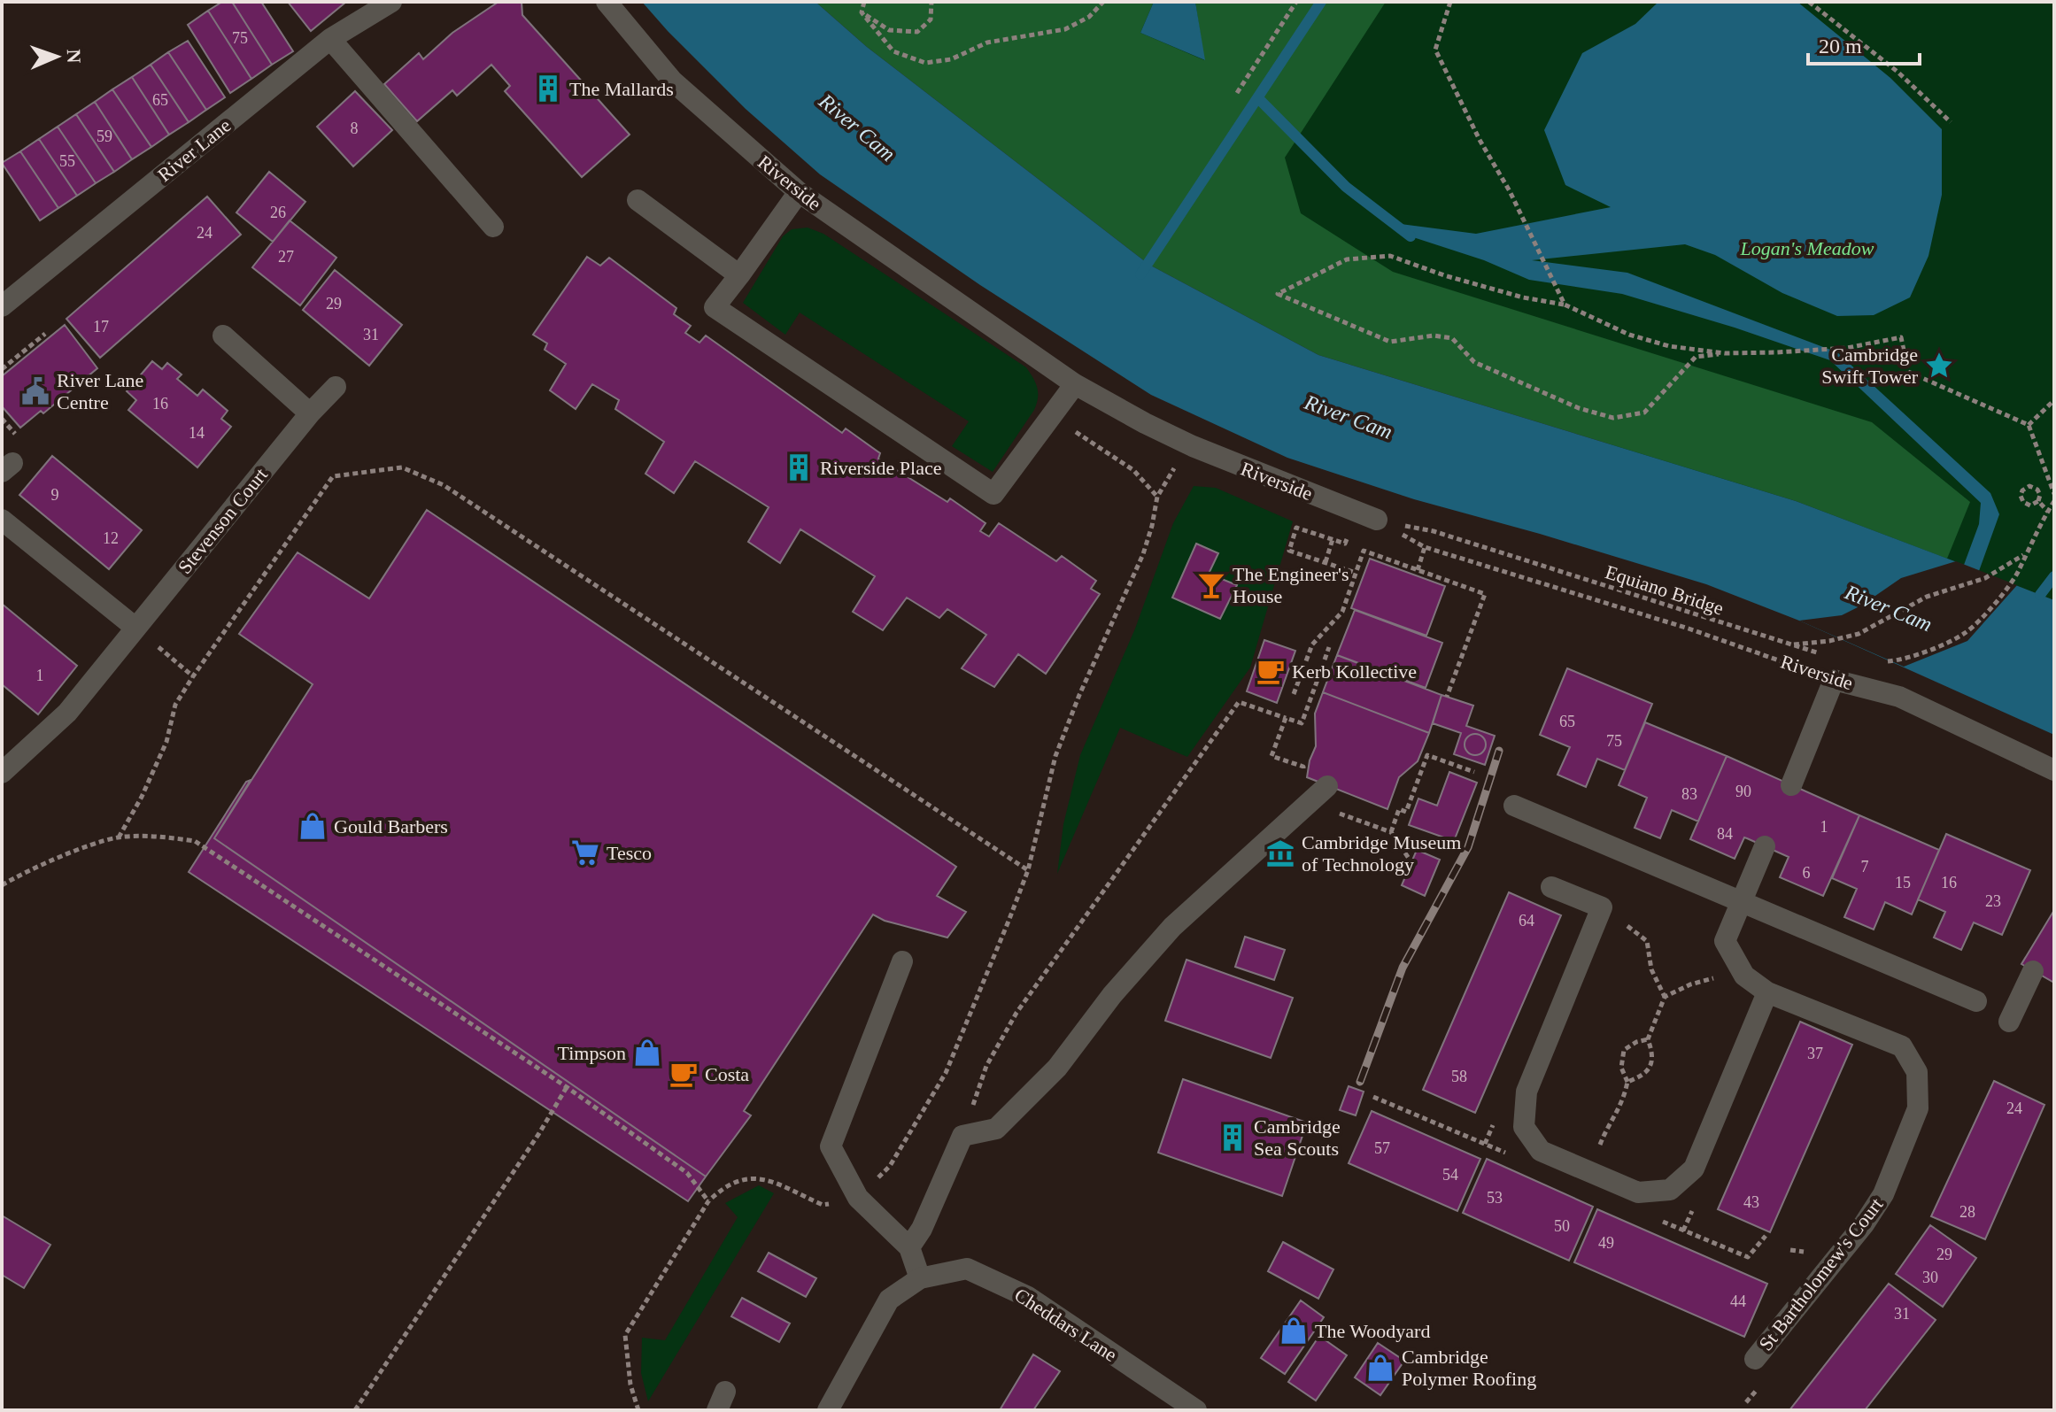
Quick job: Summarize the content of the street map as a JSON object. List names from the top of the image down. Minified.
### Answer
{"streets":{"street":["River Lane","Riverside","Stevenson Court","St Bartholomew's Court","Cheddars Lane"],"path":["Equiano Bridge"]},"crossings":[["Riverside","Equiano Bridge"]],"water":["River Cam"],"parks":["Logan's Meadow"],"places":{"building":["The Mallards","Riverside Place","Cambridge Sea Scouts"],"place":["Cambridge Swift Tower"],"public building":["River Lane Centre"],"bar":["The Engineer's House"],"cafe":["Kerb Kollective","Costa"],"shop":["Gould Barbers","Timpson","The Woodyard","Cambridge Polymer Roofing"],"supermarket":["Tesco"],"museum":["Cambridge Museum of Technology"]},"house_numbers":["75","65","8","59","55","26","24","27","29","17","31","16","14","9","12","1","65","75","90","83","1","84","7","6","15","16","23","64","37","58","24","57","54","53","43","28","50","49","29","30","44","31"],"scale_bar":"20 m","north":"right"}
